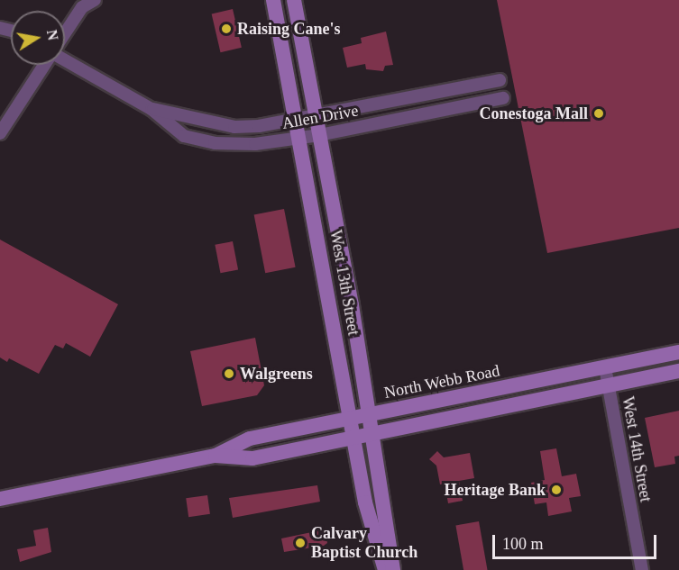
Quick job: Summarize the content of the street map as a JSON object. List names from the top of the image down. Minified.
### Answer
{"streets":{"main road":["West 13th Street","North Webb Road"],"street":["Allen Drive","West 14th Street"]},"crossings":[["Allen Drive","West 13th Street"],["West 13th Street","North Webb Road"],["North Webb Road","West 14th Street"]],"places":["Raising Cane's","Conestoga Mall","Walgreens","Heritage Bank","Calvary Baptist Church"],"scale_bar":"100 m","north":"right"}
